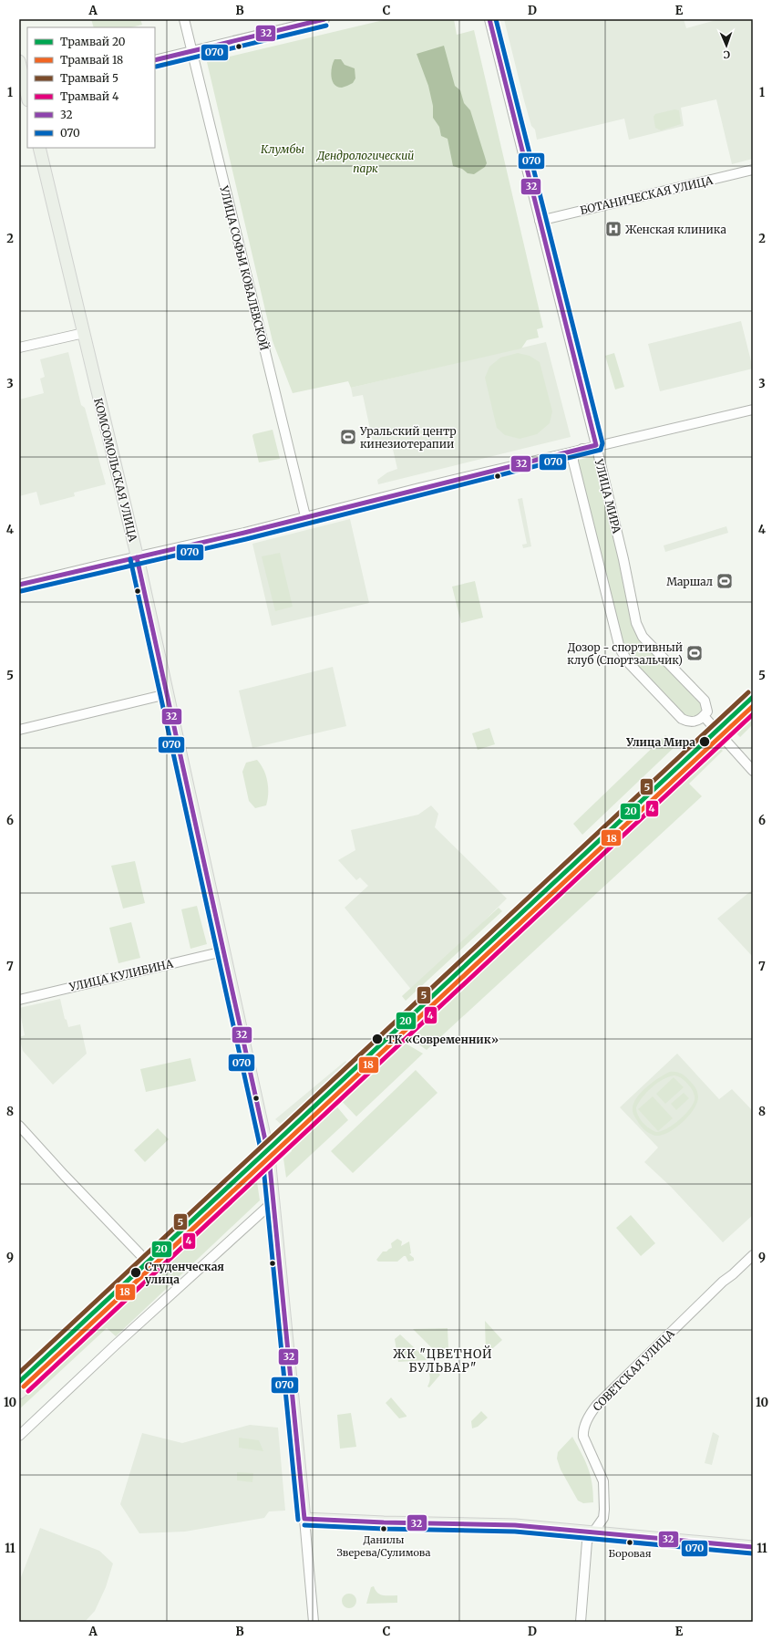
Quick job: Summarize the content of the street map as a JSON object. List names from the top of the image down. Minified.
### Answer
{"streets":{"main road":["КОМСОМОЛЬСКАЯ УЛИЦА"],"street":["БОТАНИЧЕСКАЯ УЛИЦА","УЛИЦА СОФЬИ КОВАЛЕВСКОЙ","УЛИЦА МИРА","УЛИЦА КУЛИБИНА","СОВЕТСКАЯ УЛИЦА"]},"crossings":[["БОТАНИЧЕСКАЯ УЛИЦА","УЛИЦА МИРА"],["КОМСОМОЛЬСКАЯ УЛИЦА","УЛИЦА КУЛИБИНА"]],"districts":["ЖК \"ЦВЕТНОЙ БУЛЬВАР\""],"parks":["Клумбы","Дендрологический парк"],"places":{"hospital":["Женская клиника"],"sports":["Уральский центр кинезиотерапии","Маршал","Дозор - спортивный клуб (Спортзальчик)"],"other":["Улица Мира","ТК «Современник»","Студенческая улица","Данилы Зверева/Сулимова","Боровая"]},"lines":["transit line 32","transit line 070","tram line 5","tram line 20","tram line 18","tram line 4"],"legend":["Трамвай 20","Трамвай 18","Трамвай 5","Трамвай 4","32","070"],"north":"bottom","grid":{"columns":["A","B","C","D","E"],"rows":["1","2","3","4","5","6","7","8","9","10","11"]}}
